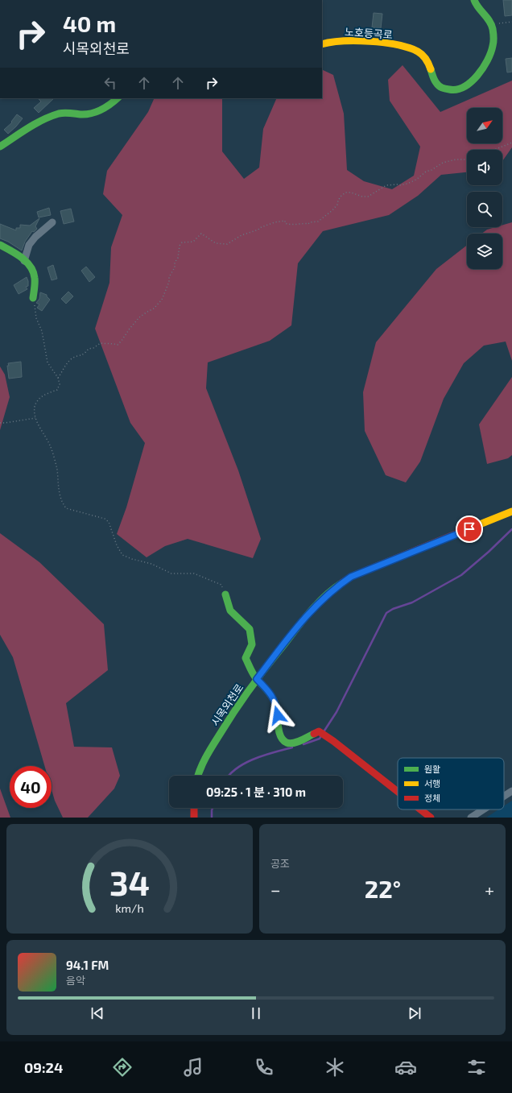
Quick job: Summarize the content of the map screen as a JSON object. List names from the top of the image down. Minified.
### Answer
{"streets":{"street":["노호등곡로","시목외천로"]},"legend":["원활","서행","정체"],"north":"top right","page":{"turn":["40 m","시목외천로"],"limit":"40","trip":"09:25 · 1 분 · 310 m","tile":"공조","heat":["−","22°","+"],"song":["94.1 FM","음악"],"tabs":"09:24","gauge":["34","km/h"]}}
